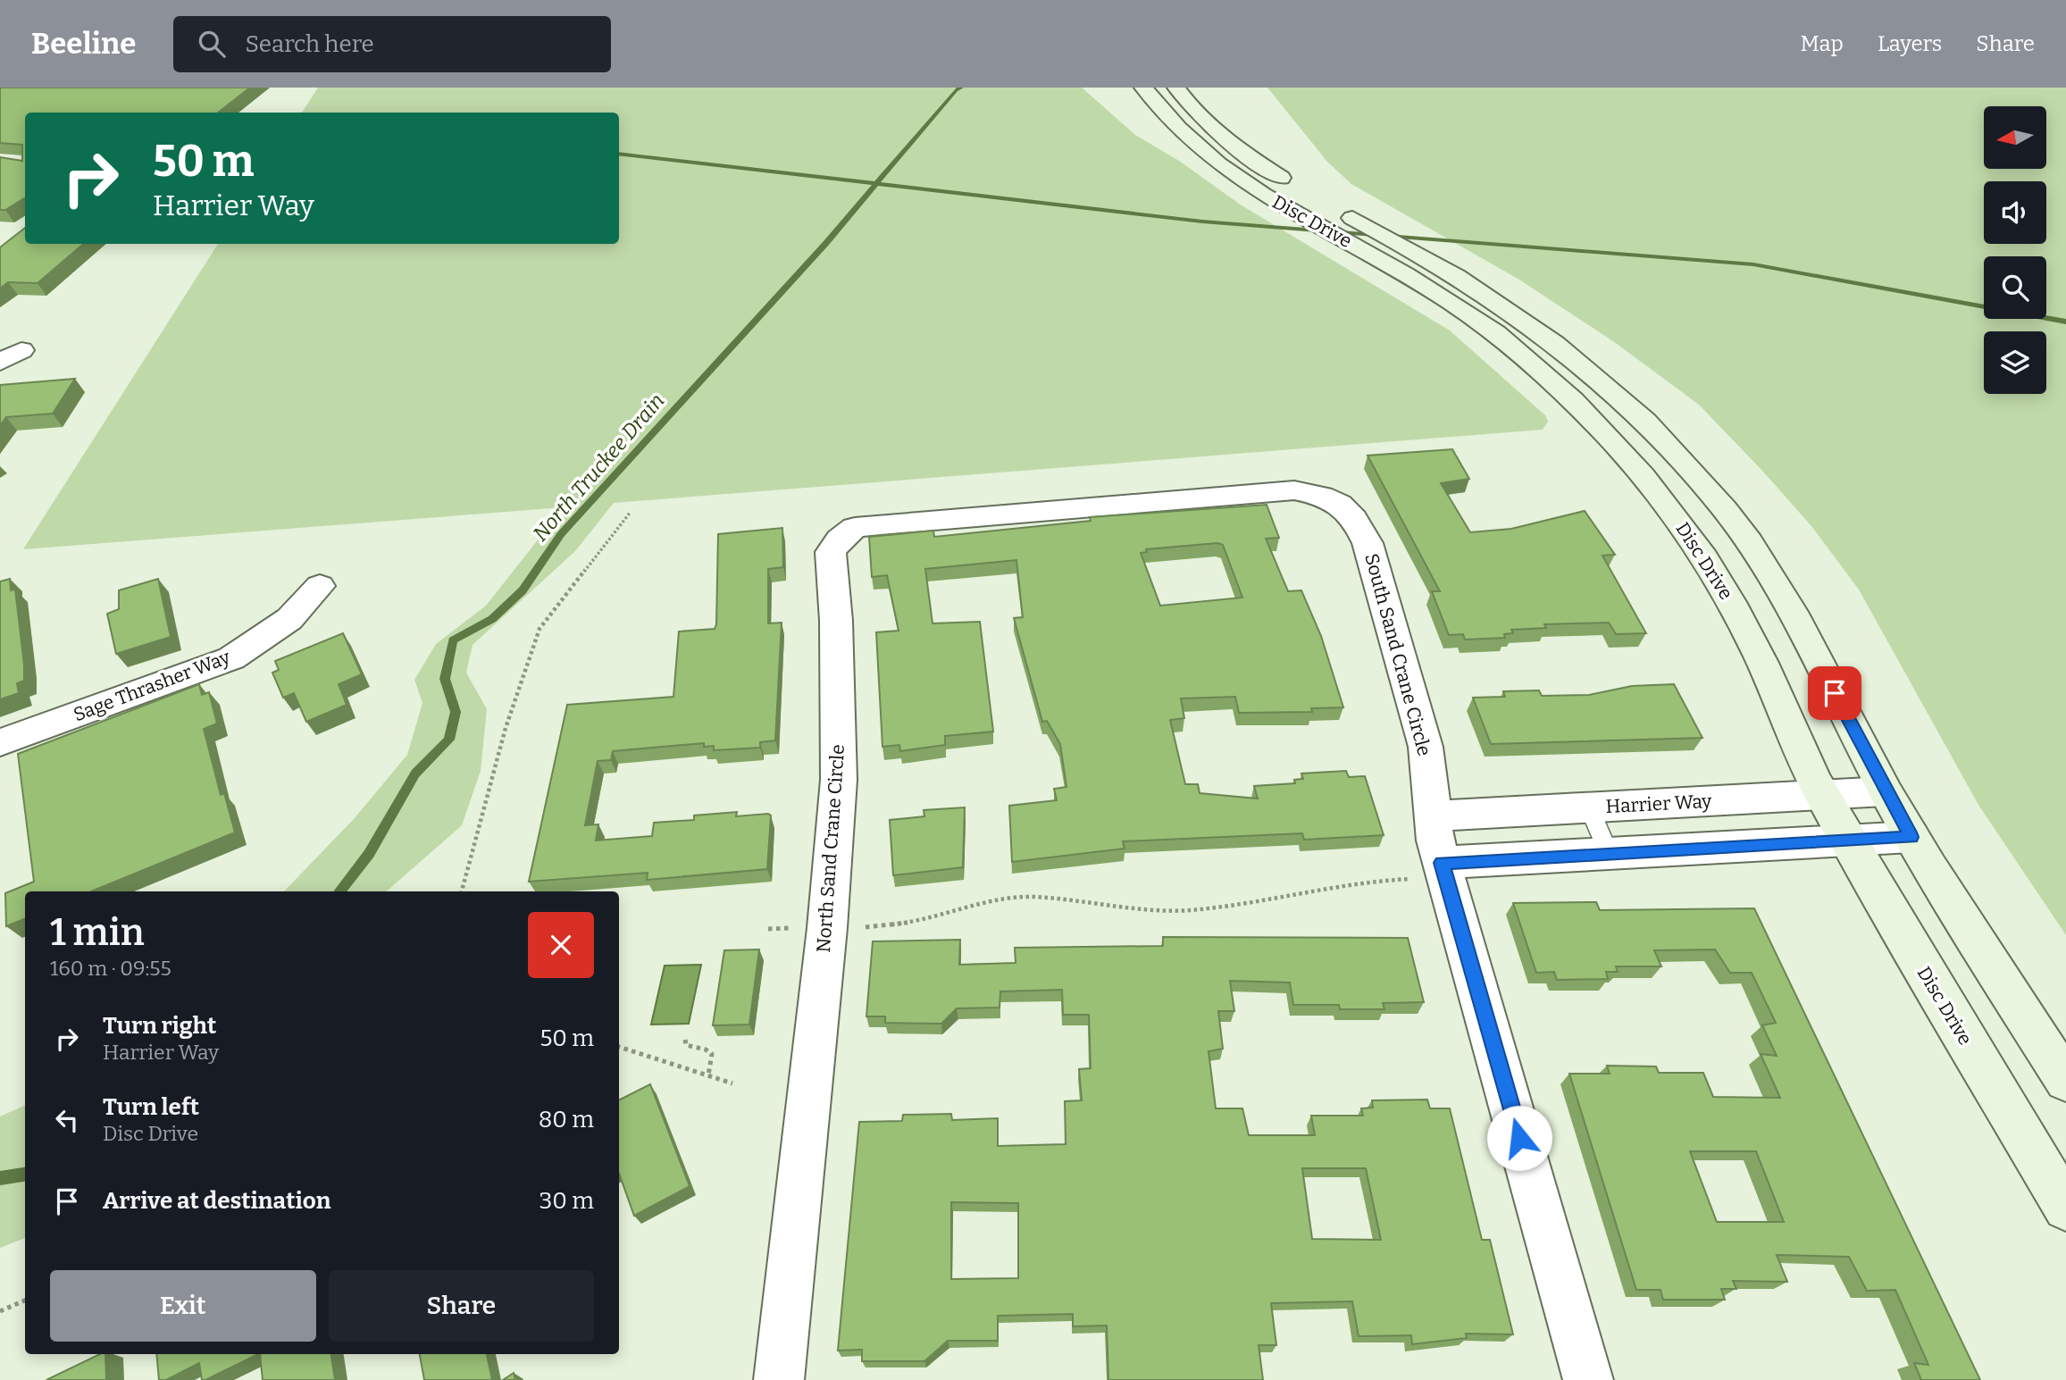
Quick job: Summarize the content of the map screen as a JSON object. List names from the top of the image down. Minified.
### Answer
{"streets":{"main road":["Disc Drive"],"street":["South Sand Crane Circle","Sage Thrasher Way","Harrier Way","North Sand Crane Circle"]},"crossings":[["Disc Drive","Harrier Way"],["South Sand Crane Circle","Harrier Way"],["South Sand Crane Circle","North Sand Crane Circle"]],"water":["North Truckee Drain"],"north":"left","page":{"header":"Beeline","search":"Search here","nav":["Map","Layers","Share"],"turn":["50 m","Harrier Way"],"heading":["1 min","160 m · 09:55"],"list":[{"name":"Turn right","note":"Harrier Way","value":"50 m"},{"name":"Turn left","note":"Disc Drive","value":"80 m"},{"name":"Arrive at destination","value":"30 m"}],"buttons":["Exit","Share"]}}
